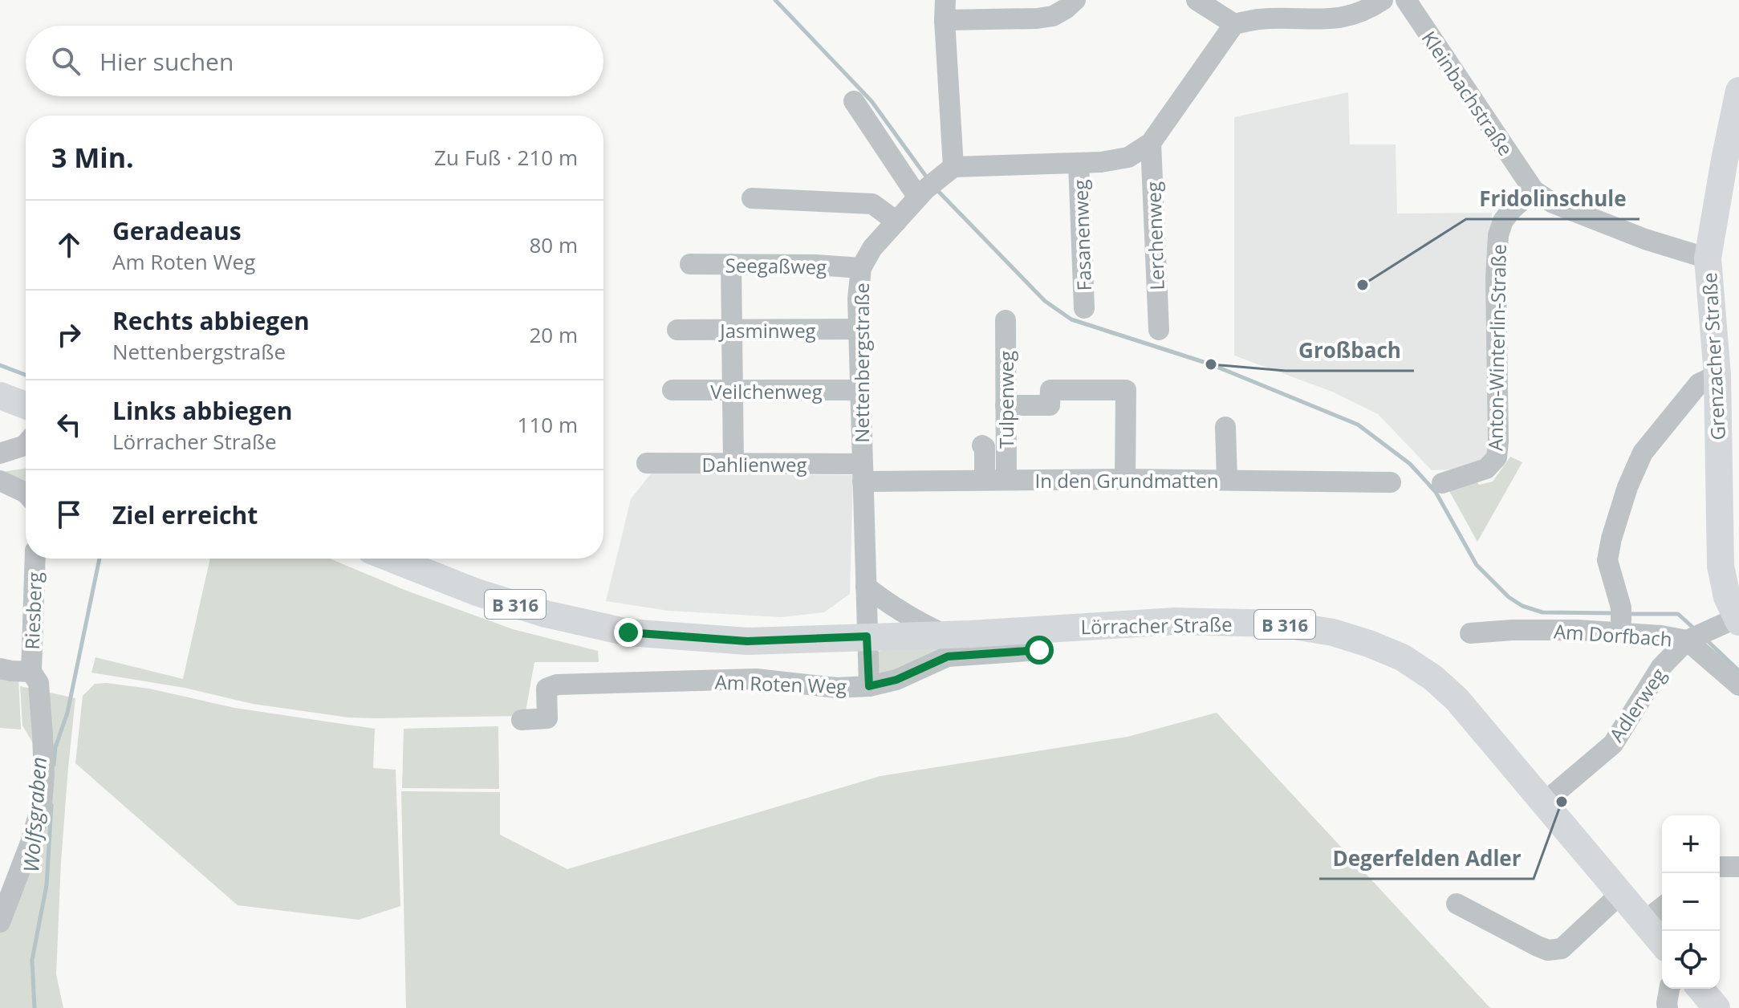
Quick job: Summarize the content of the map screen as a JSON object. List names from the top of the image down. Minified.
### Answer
{"streets":{"main road":["Grenzacher Straße","B 316","Lörracher Straße"],"street":["Kleinbachstraße","Fasanenweg","Lerchenweg","Seegaßweg","Jasminweg","Anton-Winterlin-Straße","Nettenbergstraße","Veilchenweg","Tulpenweg","Dahlienweg","In den Grundmatten","Riesberg","Am Dorfbach","Am Roten Weg","Adlerweg"]},"crossings":[["Kleinbachstraße","Anton-Winterlin-Straße"],["Kleinbachstraße","Grenzacher Straße"],["Seegaßweg","Nettenbergstraße"],["Jasminweg","Nettenbergstraße"],["Grenzacher Straße","Adlerweg"],["Nettenbergstraße","Veilchenweg"],["Nettenbergstraße","Dahlienweg"],["Nettenbergstraße","In den Grundmatten"],["Nettenbergstraße","Lörracher Straße"],["Nettenbergstraße","Am Roten Weg"],["Tulpenweg","In den Grundmatten"],["Dahlienweg","In den Grundmatten"],["Lörracher Straße","Adlerweg"],["Am Dorfbach","Adlerweg"]],"water":["Wolfsgraben"],"places":["Fridolinschule","Großbach","Degerfelden Adler"],"page":{"search":"Hier suchen","heading":["3 Min.","Zu Fuß · 210 m"],"list":[["Geradeaus","Am Roten Weg","80 m"],["Rechts abbiegen","Nettenbergstraße","20 m"],["Links abbiegen","Lörracher Straße","110 m"],"Ziel erreicht"],"map_buttons":["+","−"]}}
